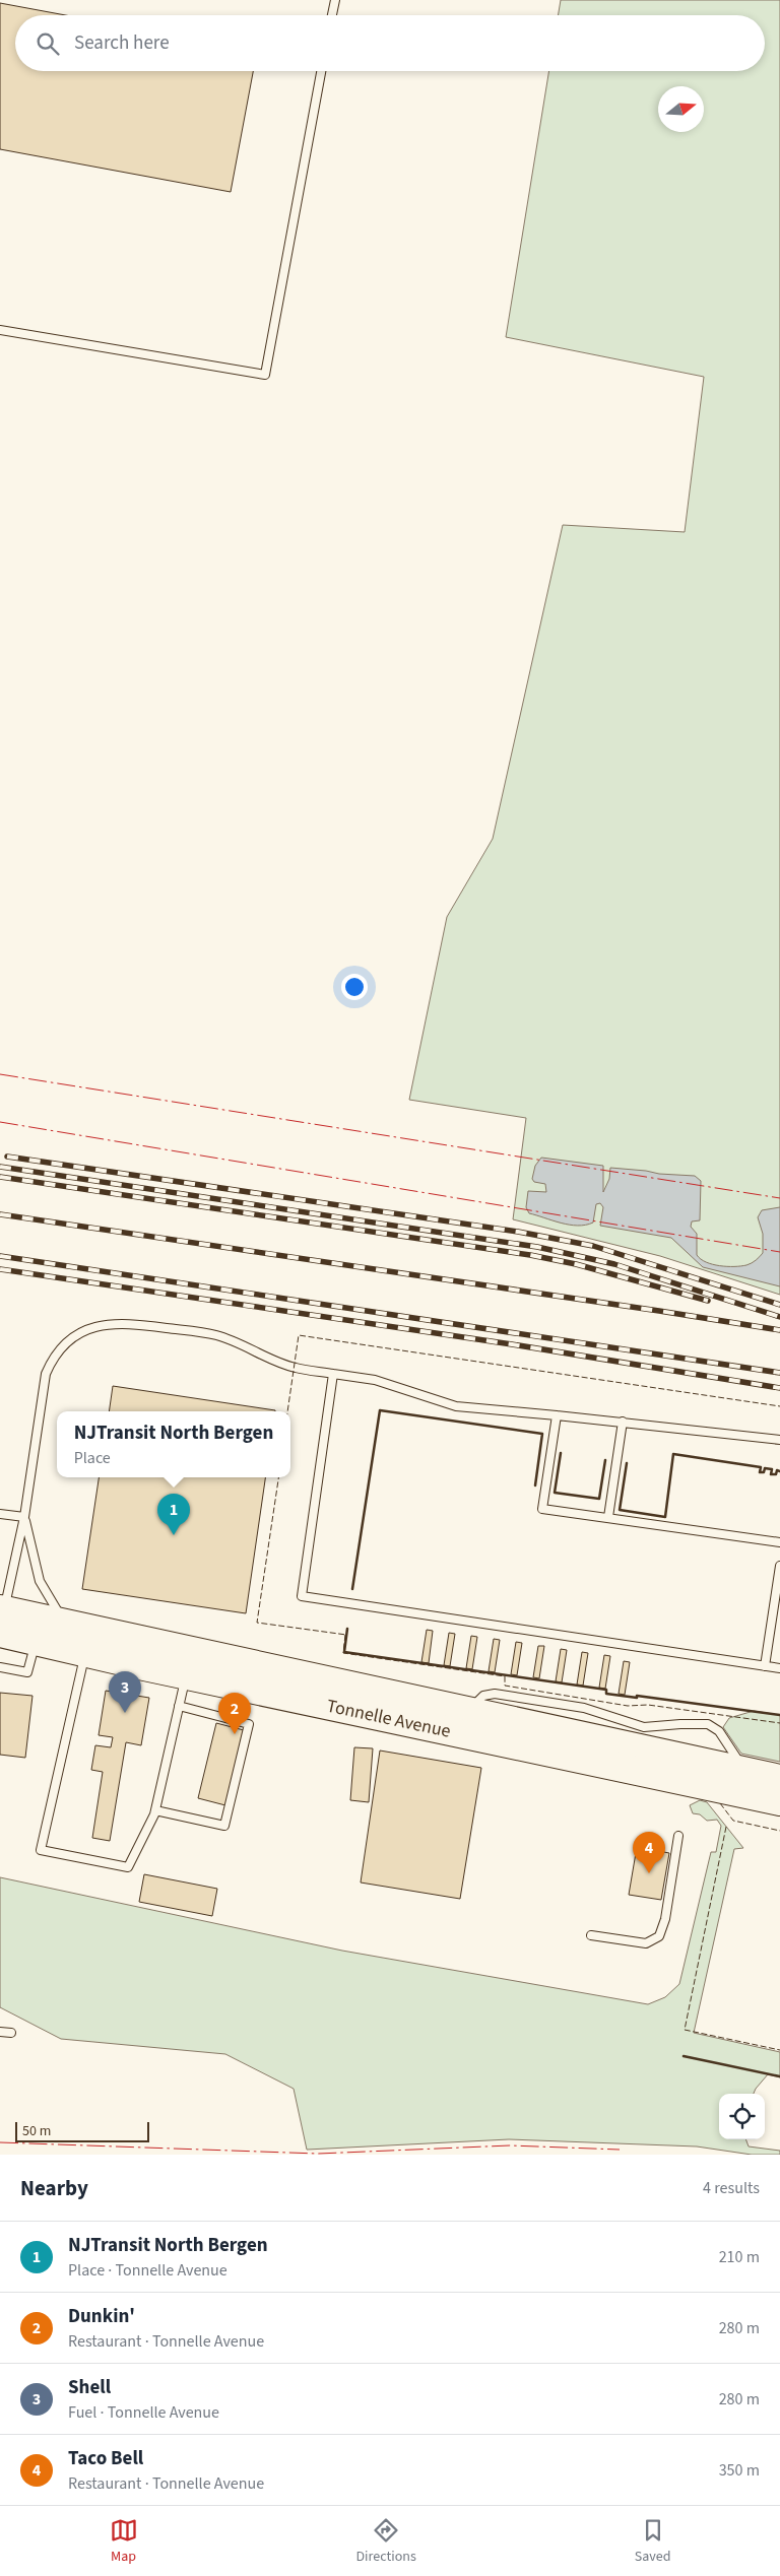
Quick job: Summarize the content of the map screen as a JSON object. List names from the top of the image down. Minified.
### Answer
{"streets":{"highway":["Tonnelle Avenue"]},"scale_bar":"50 m","north":"right","page":{"search":"Search here","popup":["NJTransit North Bergen","Place"],"pins":["1","3","2","4"],"scale":"50 m","heading":["Nearby","4 results"],"list":[{"mark":"1","name":"NJTransit North Bergen","note":"Place · Tonnelle Avenue","value":"210 m"},{"mark":"2","name":"Dunkin'","note":"Restaurant · Tonnelle Avenue","value":"280 m"},{"mark":"3","name":"Shell","note":"Fuel · Tonnelle Avenue","value":"280 m"},{"mark":"4","name":"Taco Bell","note":"Restaurant · Tonnelle Avenue","value":"350 m"}],"nav":["Map","Directions","Saved"]}}
